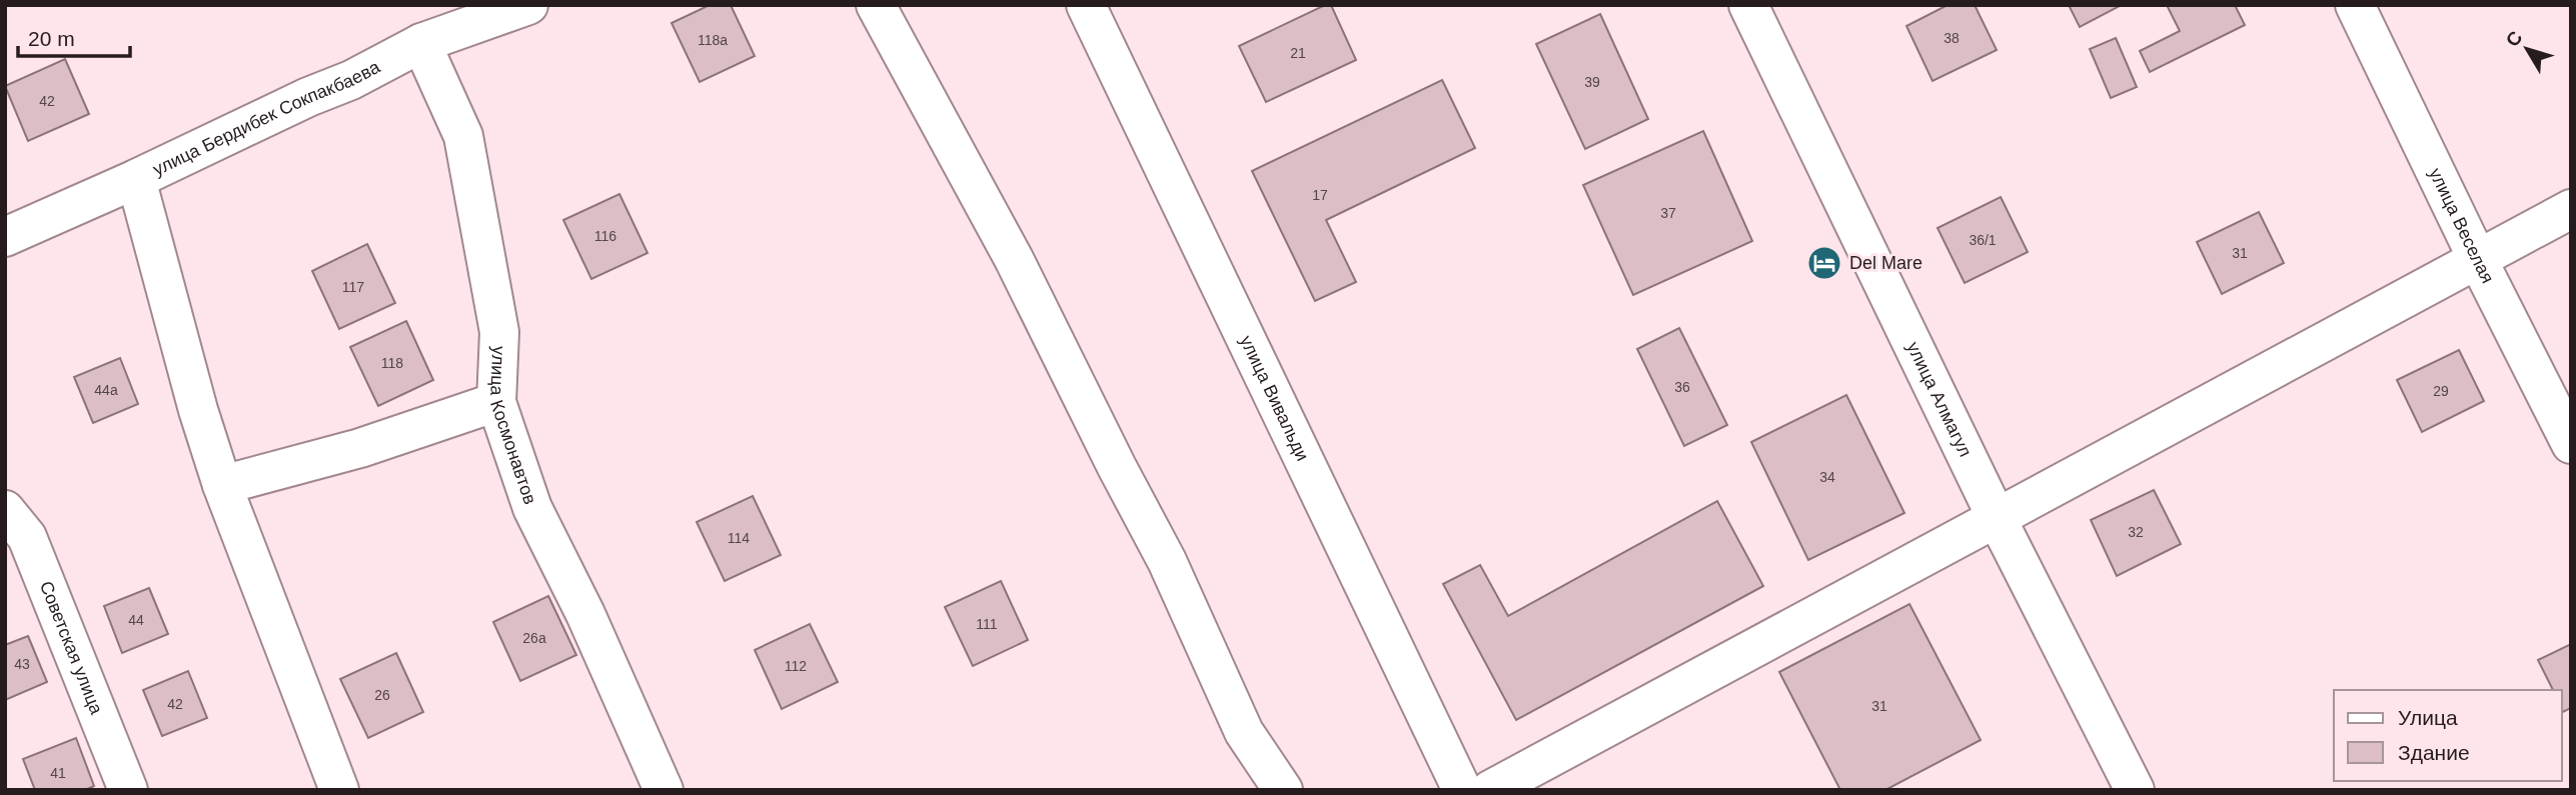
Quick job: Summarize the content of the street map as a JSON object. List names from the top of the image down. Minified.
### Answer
{"streets":{"street":["улица Бердибек Сокпакбаева","улица Веселая","улица Вивальди","улица Алмагул","улица Космонавтов","Советская улица"]},"crossings":[["улица Бердибек Сокпакбаева","улица Космонавтов"]],"places":{"hotel":["Del Mare"]},"house_numbers":["38","118а","21","39","42","17","37","116","36/1","31","117","118","36","44а","29","34","32","114","44","111","26а","43","112","26","42","31","41"],"legend":["Улица","Здание"],"scale_bar":"20 m","north":"top left"}
